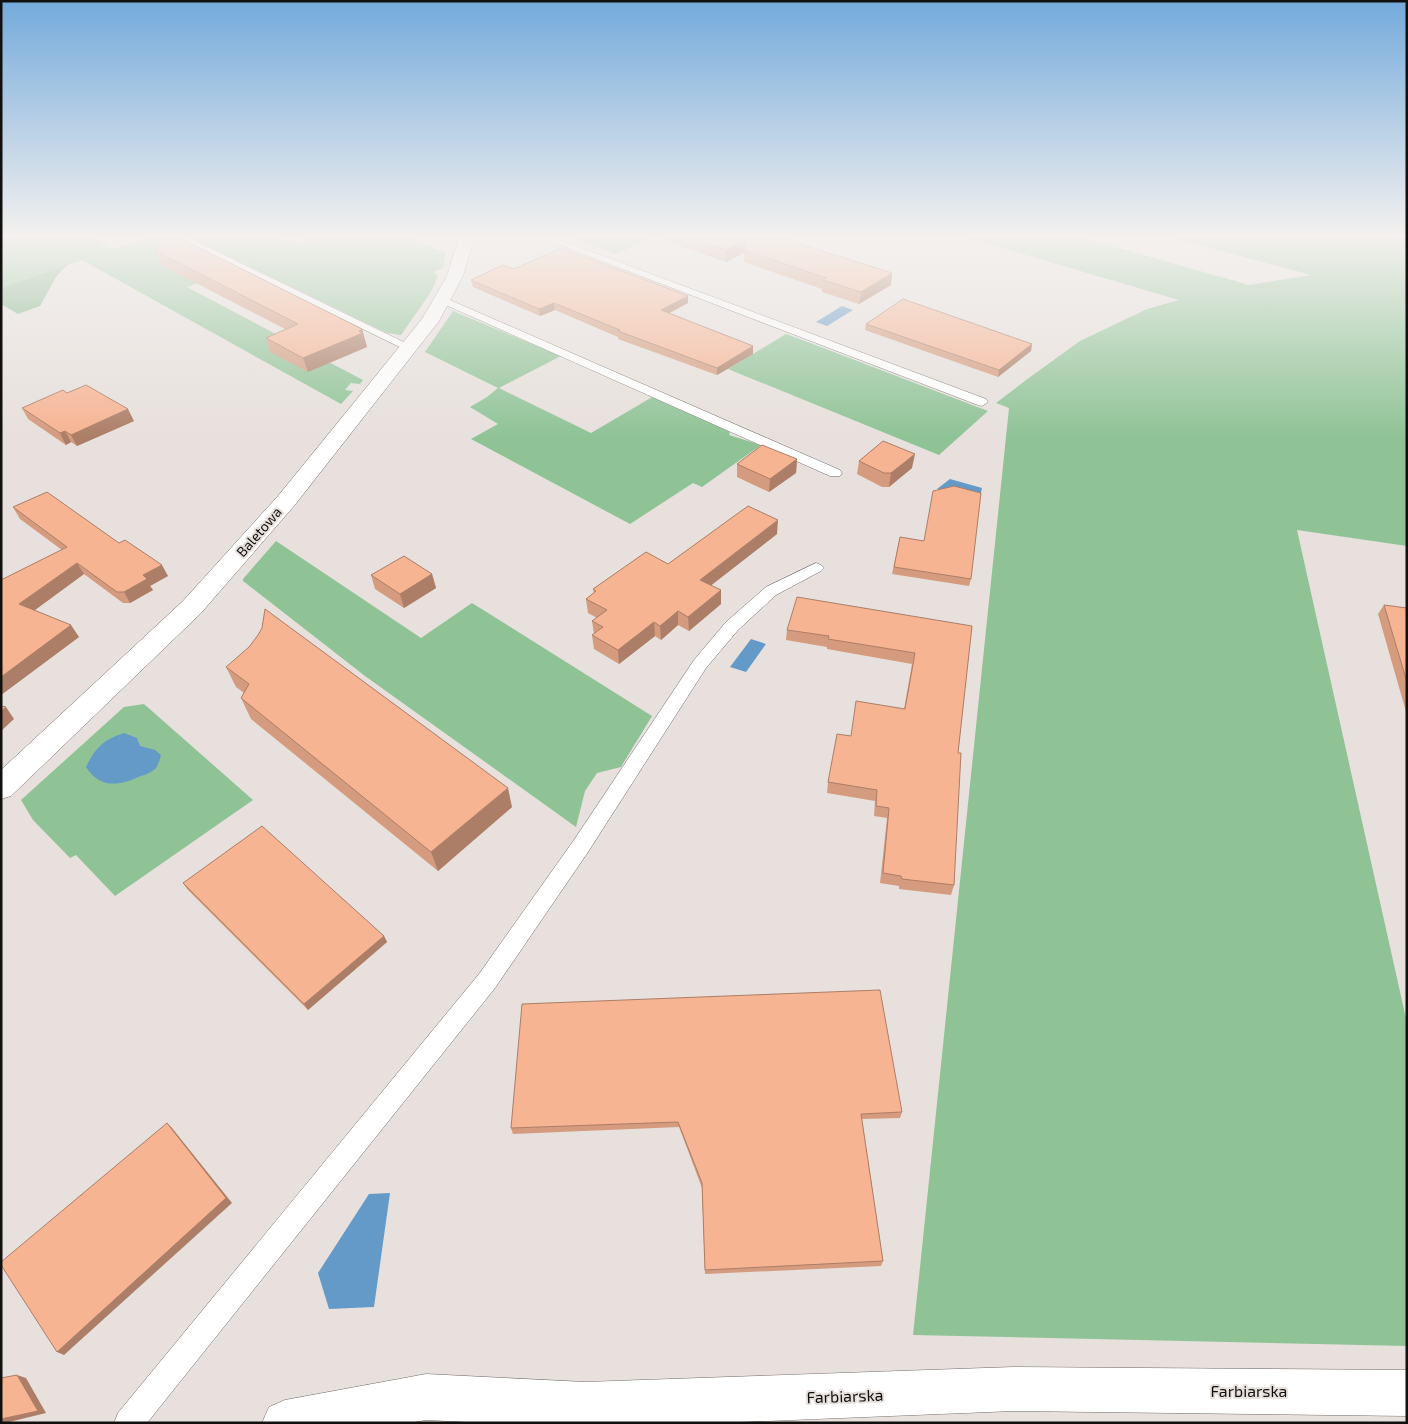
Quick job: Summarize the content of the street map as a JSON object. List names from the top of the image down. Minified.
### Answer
{"streets":{"street":["Baletowa","Farbiarska"]}}
